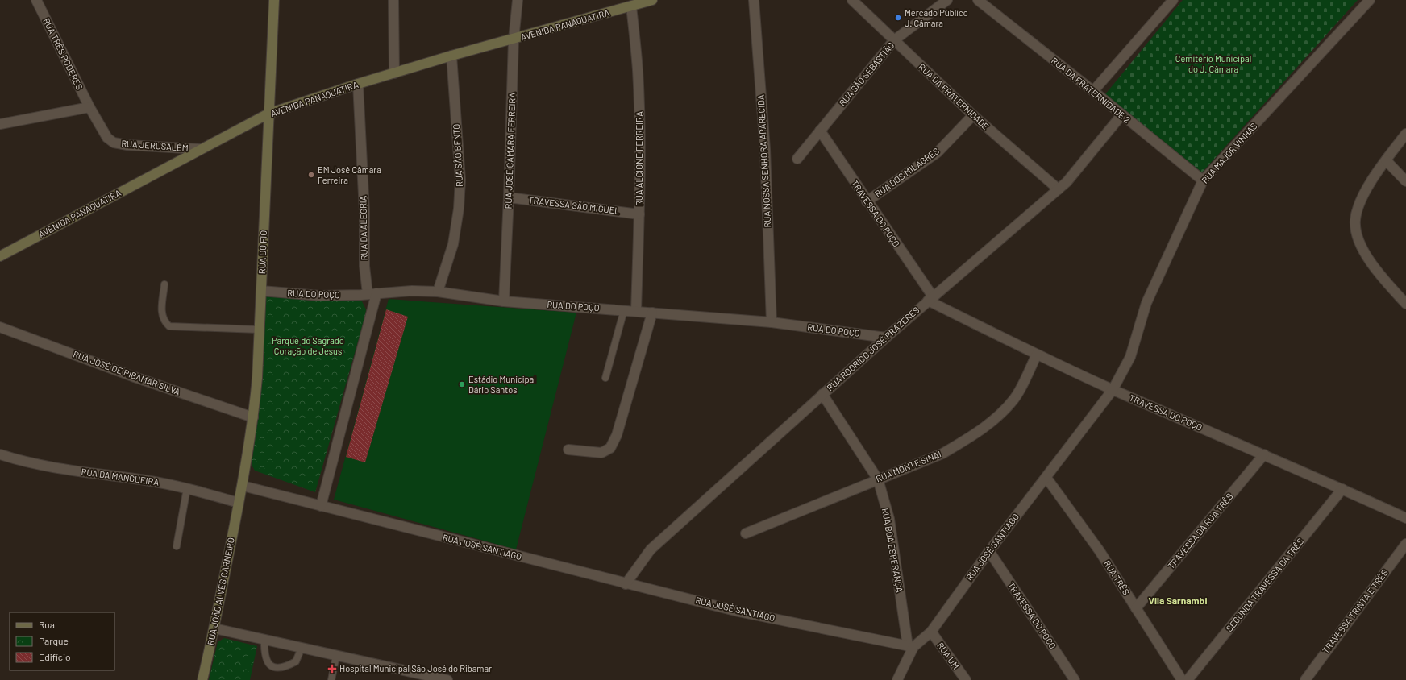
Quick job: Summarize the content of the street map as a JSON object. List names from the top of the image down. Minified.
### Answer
{"streets":{"main road":["AVENIDA PANAQUATIRA","RUA DO FIO","RUA JOÃO ALVES CARNEIRO"],"street":["RUA TRÊS PODERES","RUA SÃO SEBASTIÃO","RUA DA FRATERNIDADE 2","RUA DA FRATERNIDADE","RUA JERUSALÉM","RUA JOSÉ CAMARA FERREIRA","RUA MAJOR VINHAS","RUA SÃO BENTO","RUA ALCIONE FERREIRA","RUA NOSSA SENHORA APARECIDA","RUA DOS MILAGRES","TRAVESSA SÃO MIGUEL","TRAVESSA DO POÇO","RUA DA ALEGRIA","RUA DO POÇO","RUA RODRIGO JOSÉ PRAZERES","RUA JOSÉ DE RIBAMAR SILVA","RUA MONTE SINAI","RUA DA MANGUEIRA","TRAVESSA DA RUA TRÊS","RUA JOSÉ SANTIAGO","RUA BOA ESPERANÇA","RUA TRÊS","SEGUNDA TRAVESSA DA TRÊS","TRAVESSA TRINTA E TRÊS","TRAVESSA DO POCO","RUA UM"]},"crossings":[["AVENIDA PANAQUATIRA","RUA JERUSALÉM"],["AVENIDA PANAQUATIRA","RUA JOSÉ CAMARA FERREIRA"],["AVENIDA PANAQUATIRA","RUA SÃO BENTO"],["AVENIDA PANAQUATIRA","RUA ALCIONE FERREIRA"],["AVENIDA PANAQUATIRA","RUA DA ALEGRIA"],["AVENIDA PANAQUATIRA","RUA DO FIO"],["RUA TRÊS PODERES","RUA JERUSALÉM"],["RUA SÃO SEBASTIÃO","RUA DA FRATERNIDADE"],["RUA SÃO SEBASTIÃO","TRAVESSA DO POÇO"],["RUA DA FRATERNIDADE 2","RUA MAJOR VINHAS"],["RUA DA FRATERNIDADE 2","RUA RODRIGO JOSÉ PRAZERES"],["RUA DA FRATERNIDADE","RUA DOS MILAGRES"],["RUA DA FRATERNIDADE","RUA RODRIGO JOSÉ PRAZERES"],["RUA JOSÉ CAMARA FERREIRA","TRAVESSA SÃO MIGUEL"],["RUA JOSÉ CAMARA FERREIRA","RUA DO POÇO"],["RUA MAJOR VINHAS","TRAVESSA DO POÇO"],["RUA MAJOR VINHAS","RUA JOSÉ SANTIAGO"],["RUA SÃO BENTO","RUA DO POÇO"],["RUA ALCIONE FERREIRA","TRAVESSA SÃO MIGUEL"],["RUA ALCIONE FERREIRA","RUA DO POÇO"],["RUA NOSSA SENHORA APARECIDA","RUA DO POÇO"],["RUA DOS MILAGRES","TRAVESSA DO POÇO"],["TRAVESSA DO POÇO","RUA RODRIGO JOSÉ PRAZERES"],["TRAVESSA DO POÇO","RUA MONTE SINAI"],["TRAVESSA DO POÇO","TRAVESSA DA RUA TRÊS"],["TRAVESSA DO POÇO","RUA JOSÉ SANTIAGO"],["TRAVESSA DO POÇO","SEGUNDA TRAVESSA DA TRÊS"],["RUA DA ALEGRIA","RUA DO POÇO"],["RUA DO FIO","RUA DO POÇO"],["RUA DO FIO","RUA JOSÉ DE RIBAMAR SILVA"],["RUA DO FIO","RUA DA MANGUEIRA"],["RUA DO FIO","RUA JOSÉ SANTIAGO"],["RUA DO FIO","RUA JOÃO ALVES CARNEIRO"],["RUA DO POÇO","RUA RODRIGO JOSÉ PRAZERES"],["RUA RODRIGO JOSÉ PRAZERES","RUA JOSÉ SANTIAGO"],["RUA RODRIGO JOSÉ PRAZERES","RUA BOA ESPERANÇA"],["RUA MONTE SINAI","RUA BOA ESPERANÇA"],["RUA DA MANGUEIRA","RUA JOÃO ALVES CARNEIRO"],["TRAVESSA DA RUA TRÊS","RUA TRÊS"],["RUA JOSÉ SANTIAGO","RUA BOA ESPERANÇA"],["RUA JOSÉ SANTIAGO","RUA TRÊS"],["RUA JOSÉ SANTIAGO","TRAVESSA DO POCO"],["RUA JOSÉ SANTIAGO","RUA UM"]],"districts":["Vila Sarnambi"],"parks":["Cemitério Municipal do J. Câmara","Parque do Sagrado Coração de Jesus"],"places":{"other":["Mercado Público J. Câmara","EM José Câmara Ferreira","Estádio Municipal Dário Santos"],"health":["Hospital Municipal São José do Ribamar"]},"legend":["Rua","Parque","Edifício"]}
